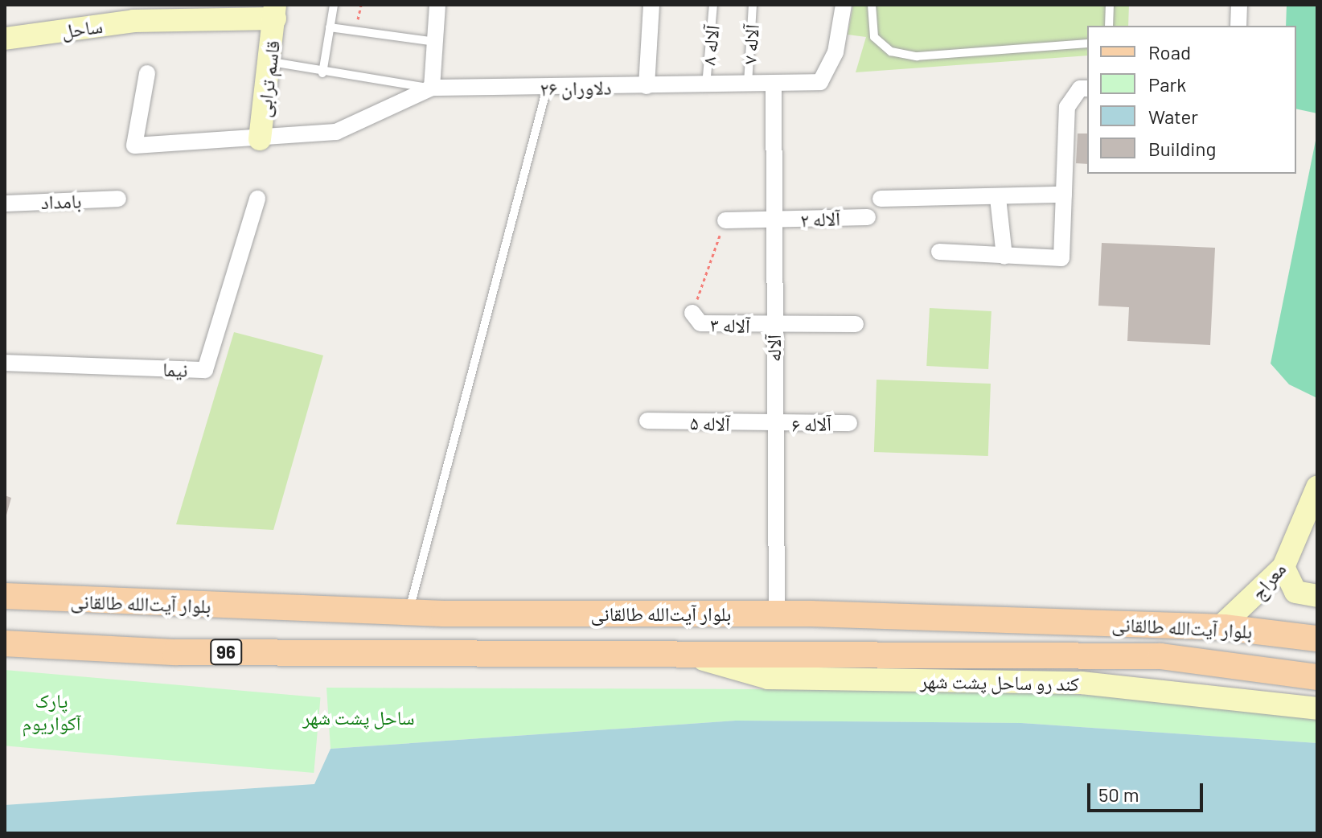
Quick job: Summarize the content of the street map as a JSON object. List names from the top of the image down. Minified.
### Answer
{"streets":{"main road":["بلوار آیت‌الله طالقانی","96"],"street":["ساحل","قاسم ترابی","دلاوران ۲۶","بامداد","آلاله ۲","آلاله ۳","آلاله","نیما","آلاله ۵","آلاله ۶","معراج","کند رو ساحل پشت شهر"],"lane":["آلاله ۷","آلاله ۸"]},"crossings":[["ساحل","قاسم ترابی"],["آلاله ۷","دلاوران ۲۶"],["آلاله ۸","دلاوران ۲۶"],["قاسم ترابی","دلاوران ۲۶"],["دلاوران ۲۶","آلاله"],["آلاله ۲","آلاله"],["آلاله ۳","آلاله"],["آلاله","آلاله ۵"],["آلاله","آلاله ۶"],["آلاله","بلوار آیت‌الله طالقانی"],["آلاله ۵","آلاله ۶"],["معراج","بلوار آیت‌الله طالقانی"],["بلوار آیت‌الله طالقانی","کند رو ساحل پشت شهر"]],"parks":["پارک آکواریوم","ساحل پشت شهر"],"legend":["Road","Park","Water","Building"],"scale_bar":"50 m"}
